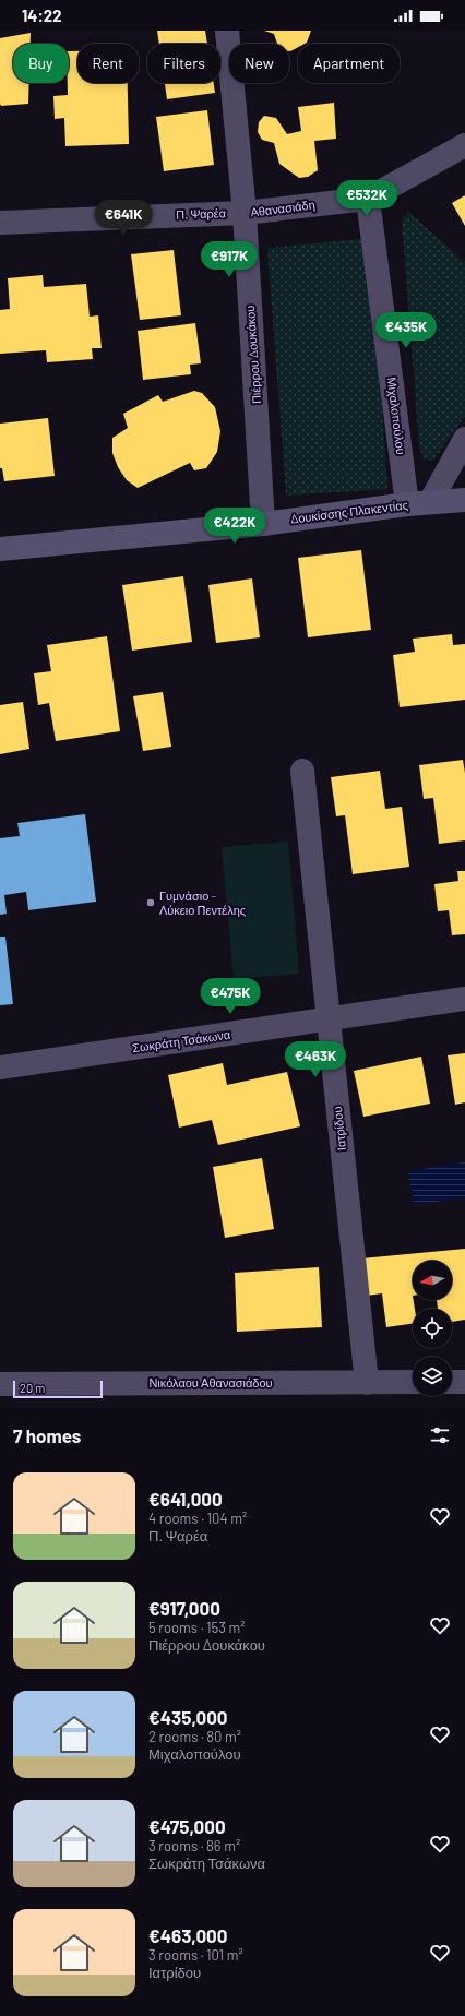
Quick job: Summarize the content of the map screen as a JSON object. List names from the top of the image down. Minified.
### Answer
{"streets":{"main road":["Δουκίσσης Πλακεντίας"],"street":["Αθανασιάδη","Π. Ψαρέα","Πιέρρου Δουκάκου","Μιχαλοπούλου","Σωκράτη Τσάκωνα","Ιατρίδου","Νικόλαου Αθανασιάδου"]},"crossings":[["Αθανασιάδη","Π. Ψαρέα"],["Αθανασιάδη","Πιέρρου Δουκάκου"],["Αθανασιάδη","Μιχαλοπούλου"],["Π. Ψαρέα","Πιέρρου Δουκάκου"],["Πιέρρου Δουκάκου","Δουκίσσης Πλακεντίας"],["Μιχαλοπούλου","Δουκίσσης Πλακεντίας"],["Σωκράτη Τσάκωνα","Ιατρίδου"],["Ιατρίδου","Νικόλαου Αθανασιάδου"]],"places":["Γυμνάσιο - Λύκειο Πεντέλης"],"scale_bar":"20 m","north":"left","page":{"status":"14:22","chip":["Buy","Rent","Filters","New","Apartment"],"price":["€532K","€641K","€917K","€435K","€422K","€475K","€463K"],"scale":"20 m","heading":"7 homes","list":[{"name":"€641,000","note":"4 rooms · 104 m² · Π. Ψαρέα"},{"name":"€917,000","note":"5 rooms · 153 m² · Πιέρρου Δουκάκου"},{"name":"€435,000","note":"2 rooms · 80 m² · Μιχαλοπούλου"},{"name":"€475,000","note":"3 rooms · 86 m² · Σωκράτη Τσάκωνα"},{"name":"€463,000","note":"3 rooms · 101 m² · Ιατρίδου"}]}}
